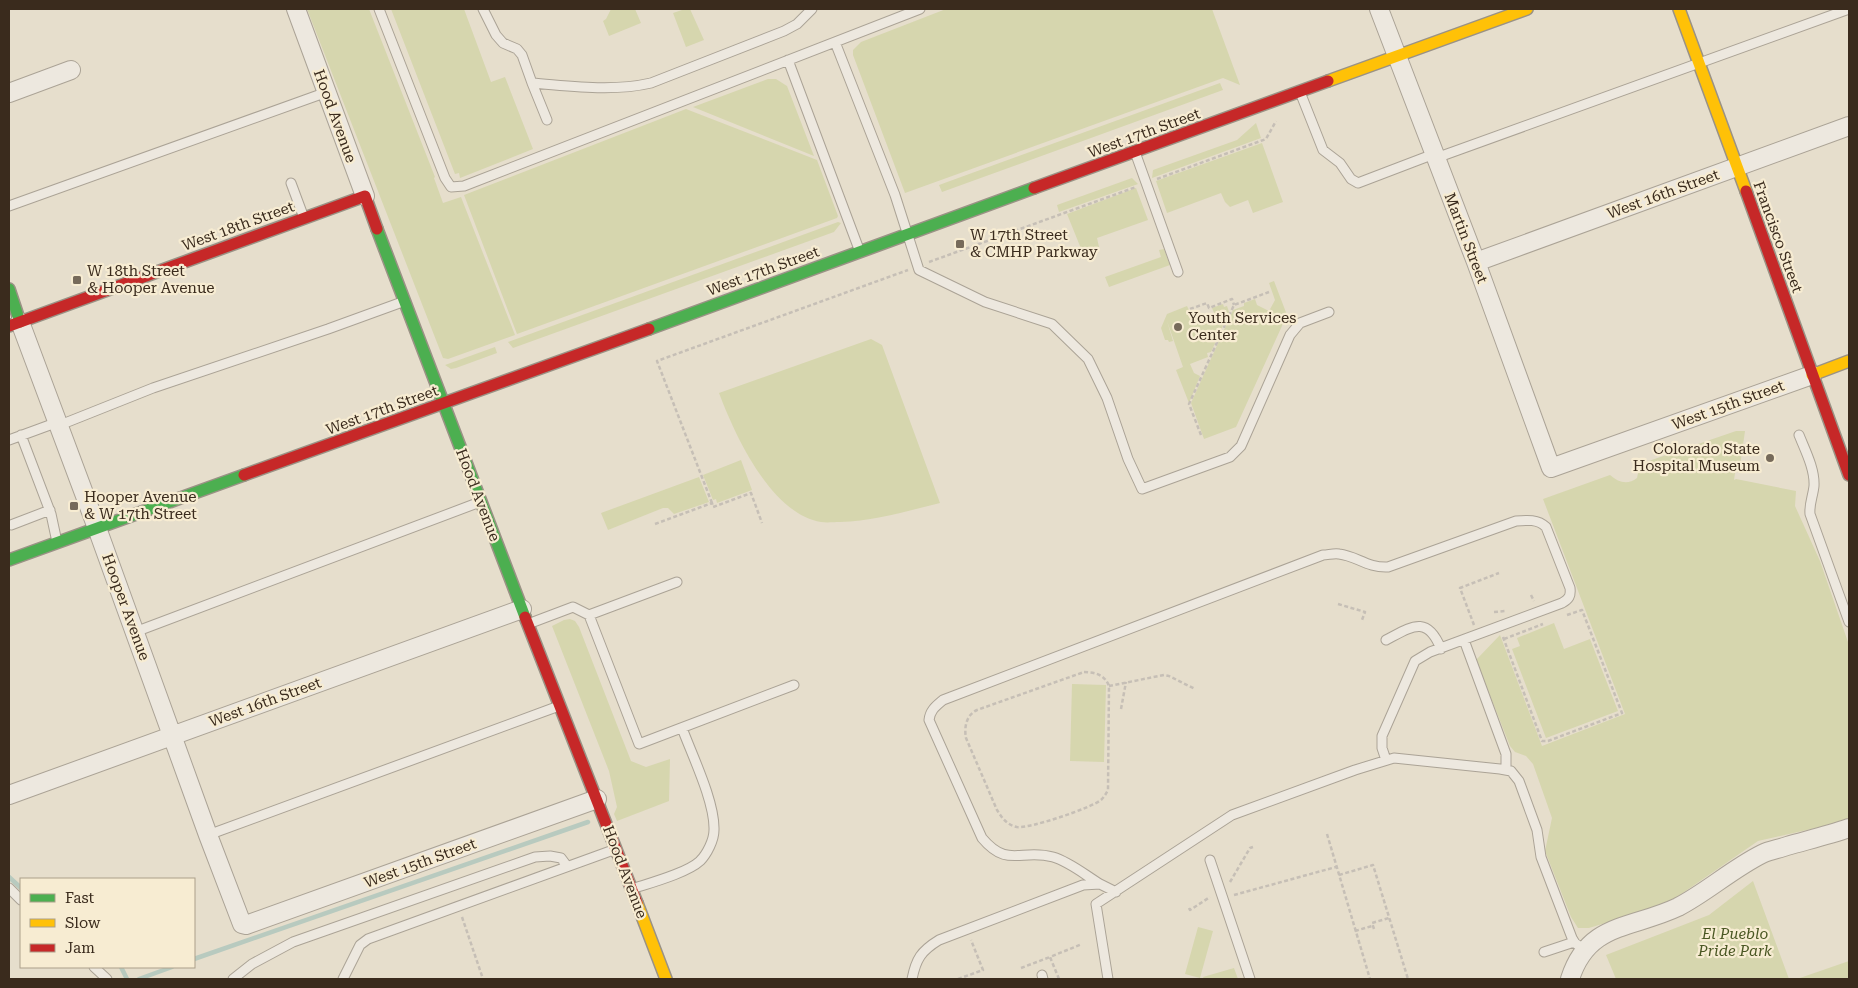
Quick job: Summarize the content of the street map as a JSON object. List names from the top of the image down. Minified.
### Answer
{"streets":{"street":["Hood Avenue","West 17th Street","West 16th Street","West 18th Street","Francisco Street","Martin Street","West 15th Street","Hooper Avenue"]},"crossings":[["Hood Avenue","West 17th Street"],["Hood Avenue","West 16th Street"],["Hood Avenue","West 18th Street"],["Hood Avenue","West 15th Street"],["West 17th Street","Martin Street"],["West 17th Street","Hooper Avenue"],["West 16th Street","Francisco Street"],["West 16th Street","Martin Street"],["West 16th Street","Hooper Avenue"],["West 18th Street","Hooper Avenue"],["Francisco Street","West 15th Street"],["Martin Street","West 15th Street"],["West 15th Street","Hooper Avenue"]],"parks":["El Pueblo Pride Park"],"places":{"transit":["W 17th Street & CMHP Parkway","W 18th Street & Hooper Avenue","Hooper Avenue & W 17th Street"],"other":["Youth Services Center","Colorado State Hospital Museum"]},"legend":["Fast","Slow","Jam"]}
